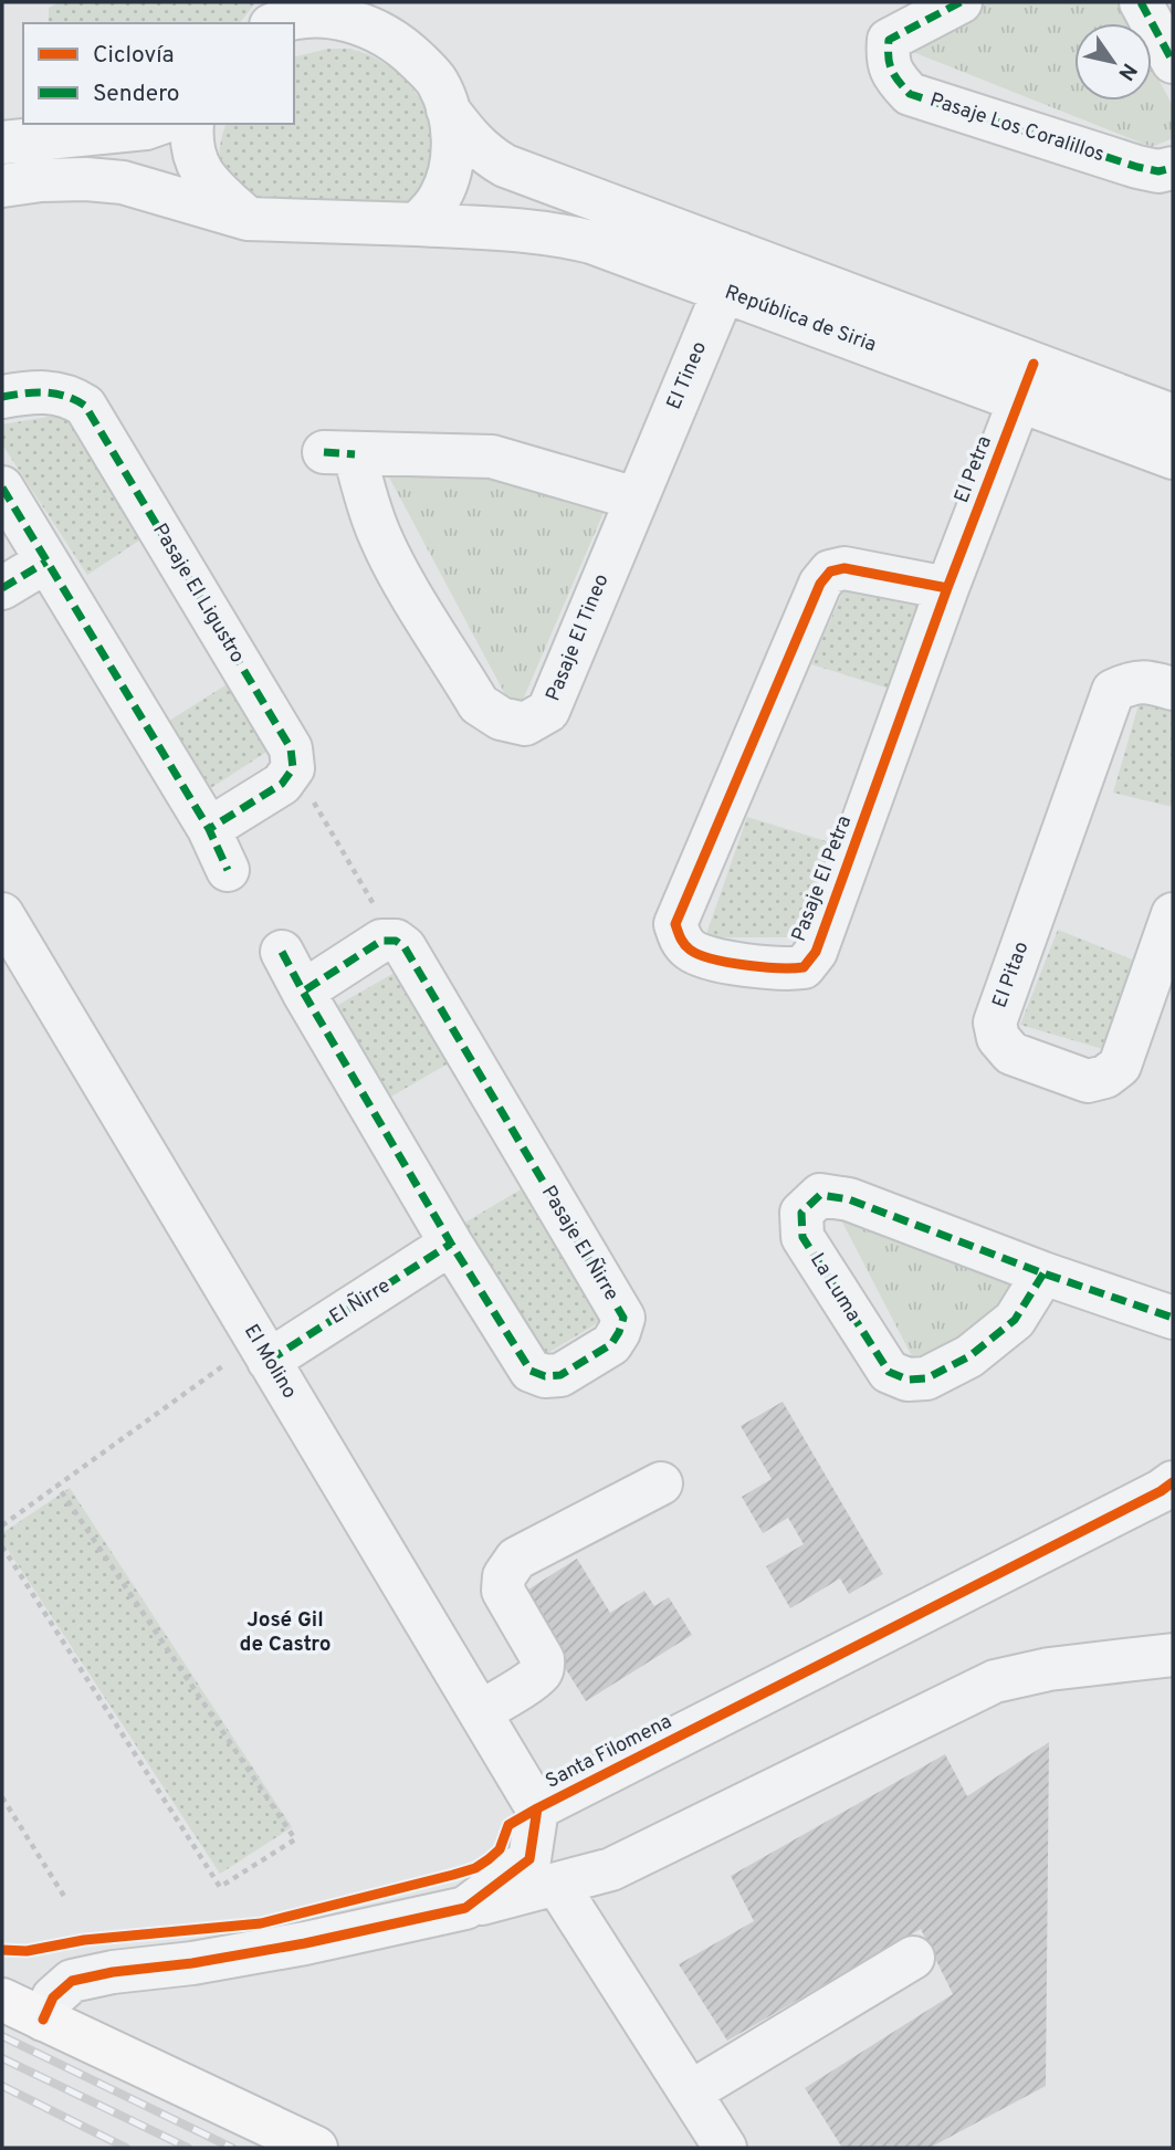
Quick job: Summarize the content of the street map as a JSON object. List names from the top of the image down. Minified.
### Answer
{"streets":{"street":["Pasaje Los Coralillos","República de Siria","El Tineo","El Petra","Pasaje El Ligustro","Pasaje El Tineo","Pasaje El Petra","El Pitao","Pasaje El Ñirre","La Luma","El Ñirre","El Molino","Santa Filomena"]},"crossings":[["República de Siria","El Tineo"],["República de Siria","El Petra"],["El Tineo","Pasaje El Tineo"],["El Petra","Pasaje El Petra"],["Pasaje El Ñirre","El Ñirre"],["El Ñirre","El Molino"],["El Molino","Santa Filomena"]],"districts":["José Gil de Castro"],"legend":["Ciclovía","Sendero"],"north":"bottom right"}
